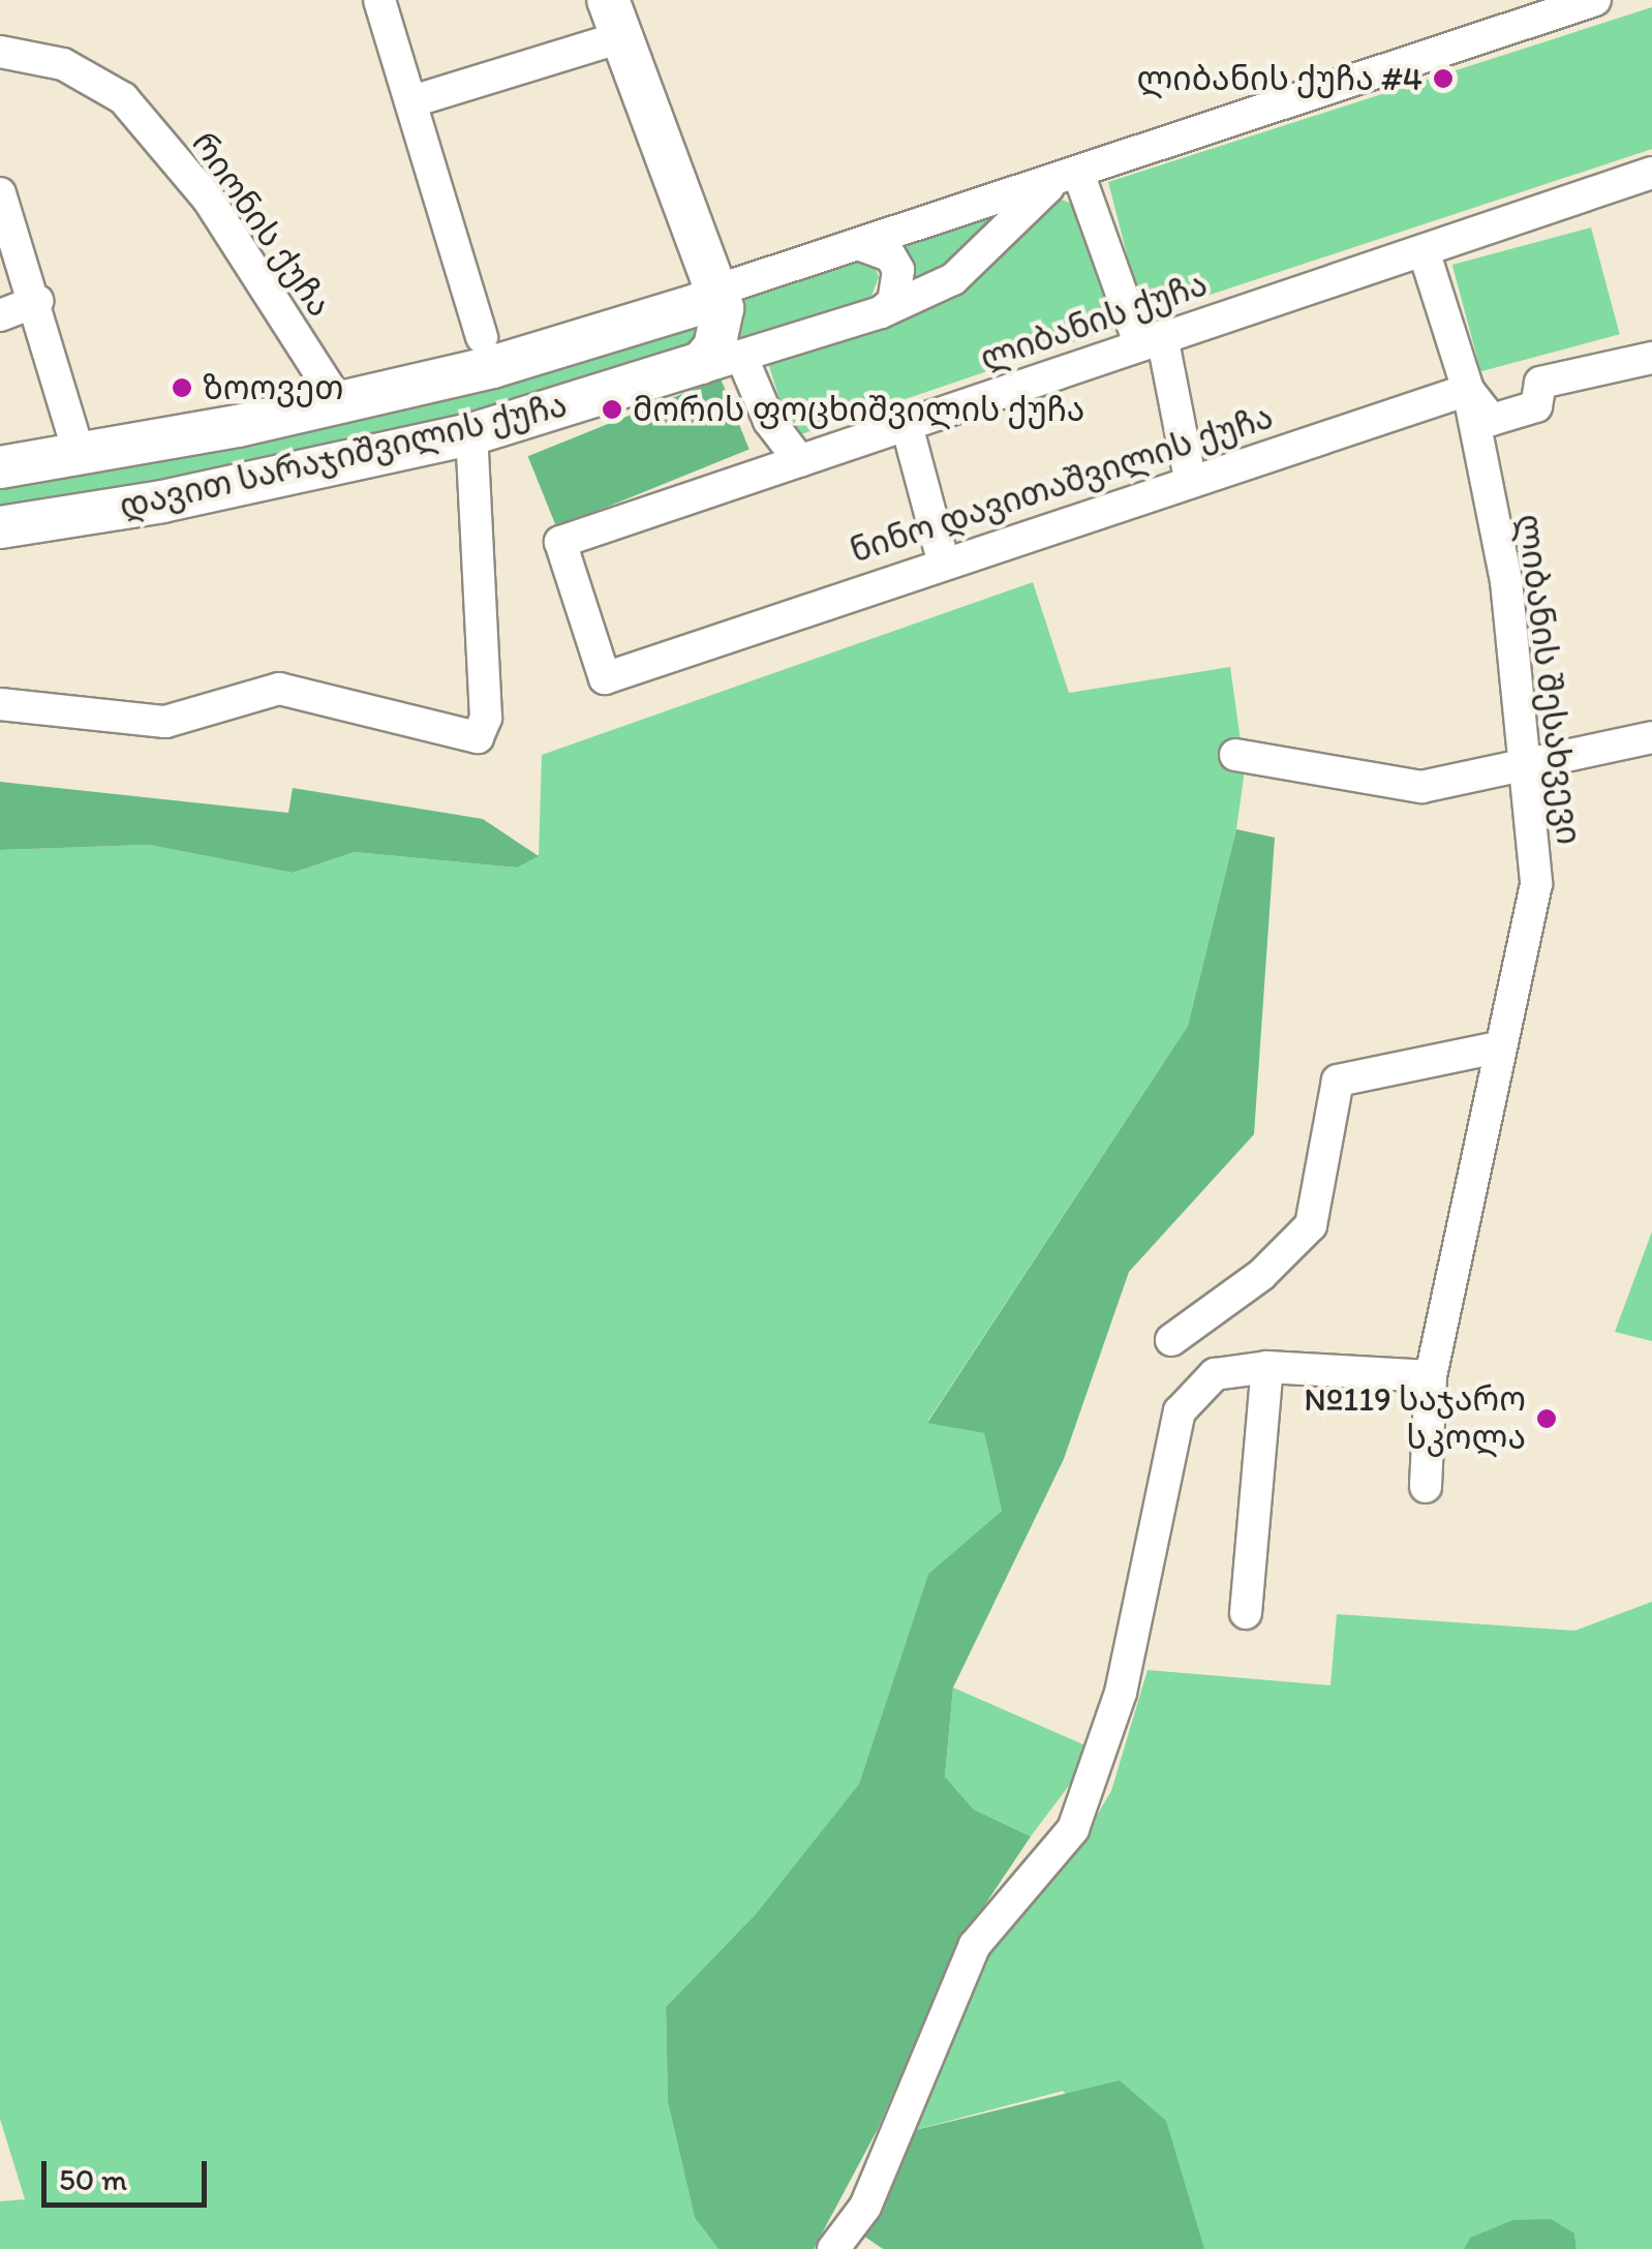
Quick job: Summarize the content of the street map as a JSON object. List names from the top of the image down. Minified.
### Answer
{"streets":{"main road":["დავით სარაჯიშვილის ქუჩა"],"street":["რიონის ქუჩა","ლიბანის ქუჩა","ნინო დავითაშვილის ქუჩა","ლიბანის შესახვევი"]},"crossings":[["რიონის ქუჩა","დავით სარაჯიშვილის ქუჩა"],["ლიბანის ქუჩა","ნინო დავითაშვილის ქუჩა"],["ლიბანის ქუჩა","ლიბანის შესახვევი"],["ნინო დავითაშვილის ქუჩა","ლიბანის შესახვევი"]],"places":["ლიბანის ქუჩა #4","ზოოვეთ","მორის ფოცხიშვილის ქუჩა","№119 საჯარო სკოლა"],"scale_bar":"50 m"}
